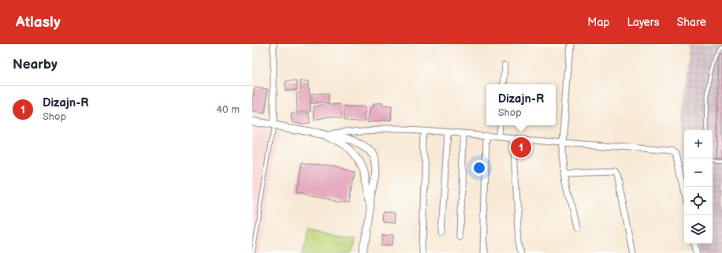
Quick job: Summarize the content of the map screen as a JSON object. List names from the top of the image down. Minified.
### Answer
{"page":{"header":"Atlasly","nav":["Map","Layers","Share"],"heading":"Nearby","popup":["Dizajn-R","Shop"],"list":[{"mark":"1","name":"Dizajn-R","note":"Shop","value":"40 m"}],"map_buttons":["+","−"],"pins":"1"}}
